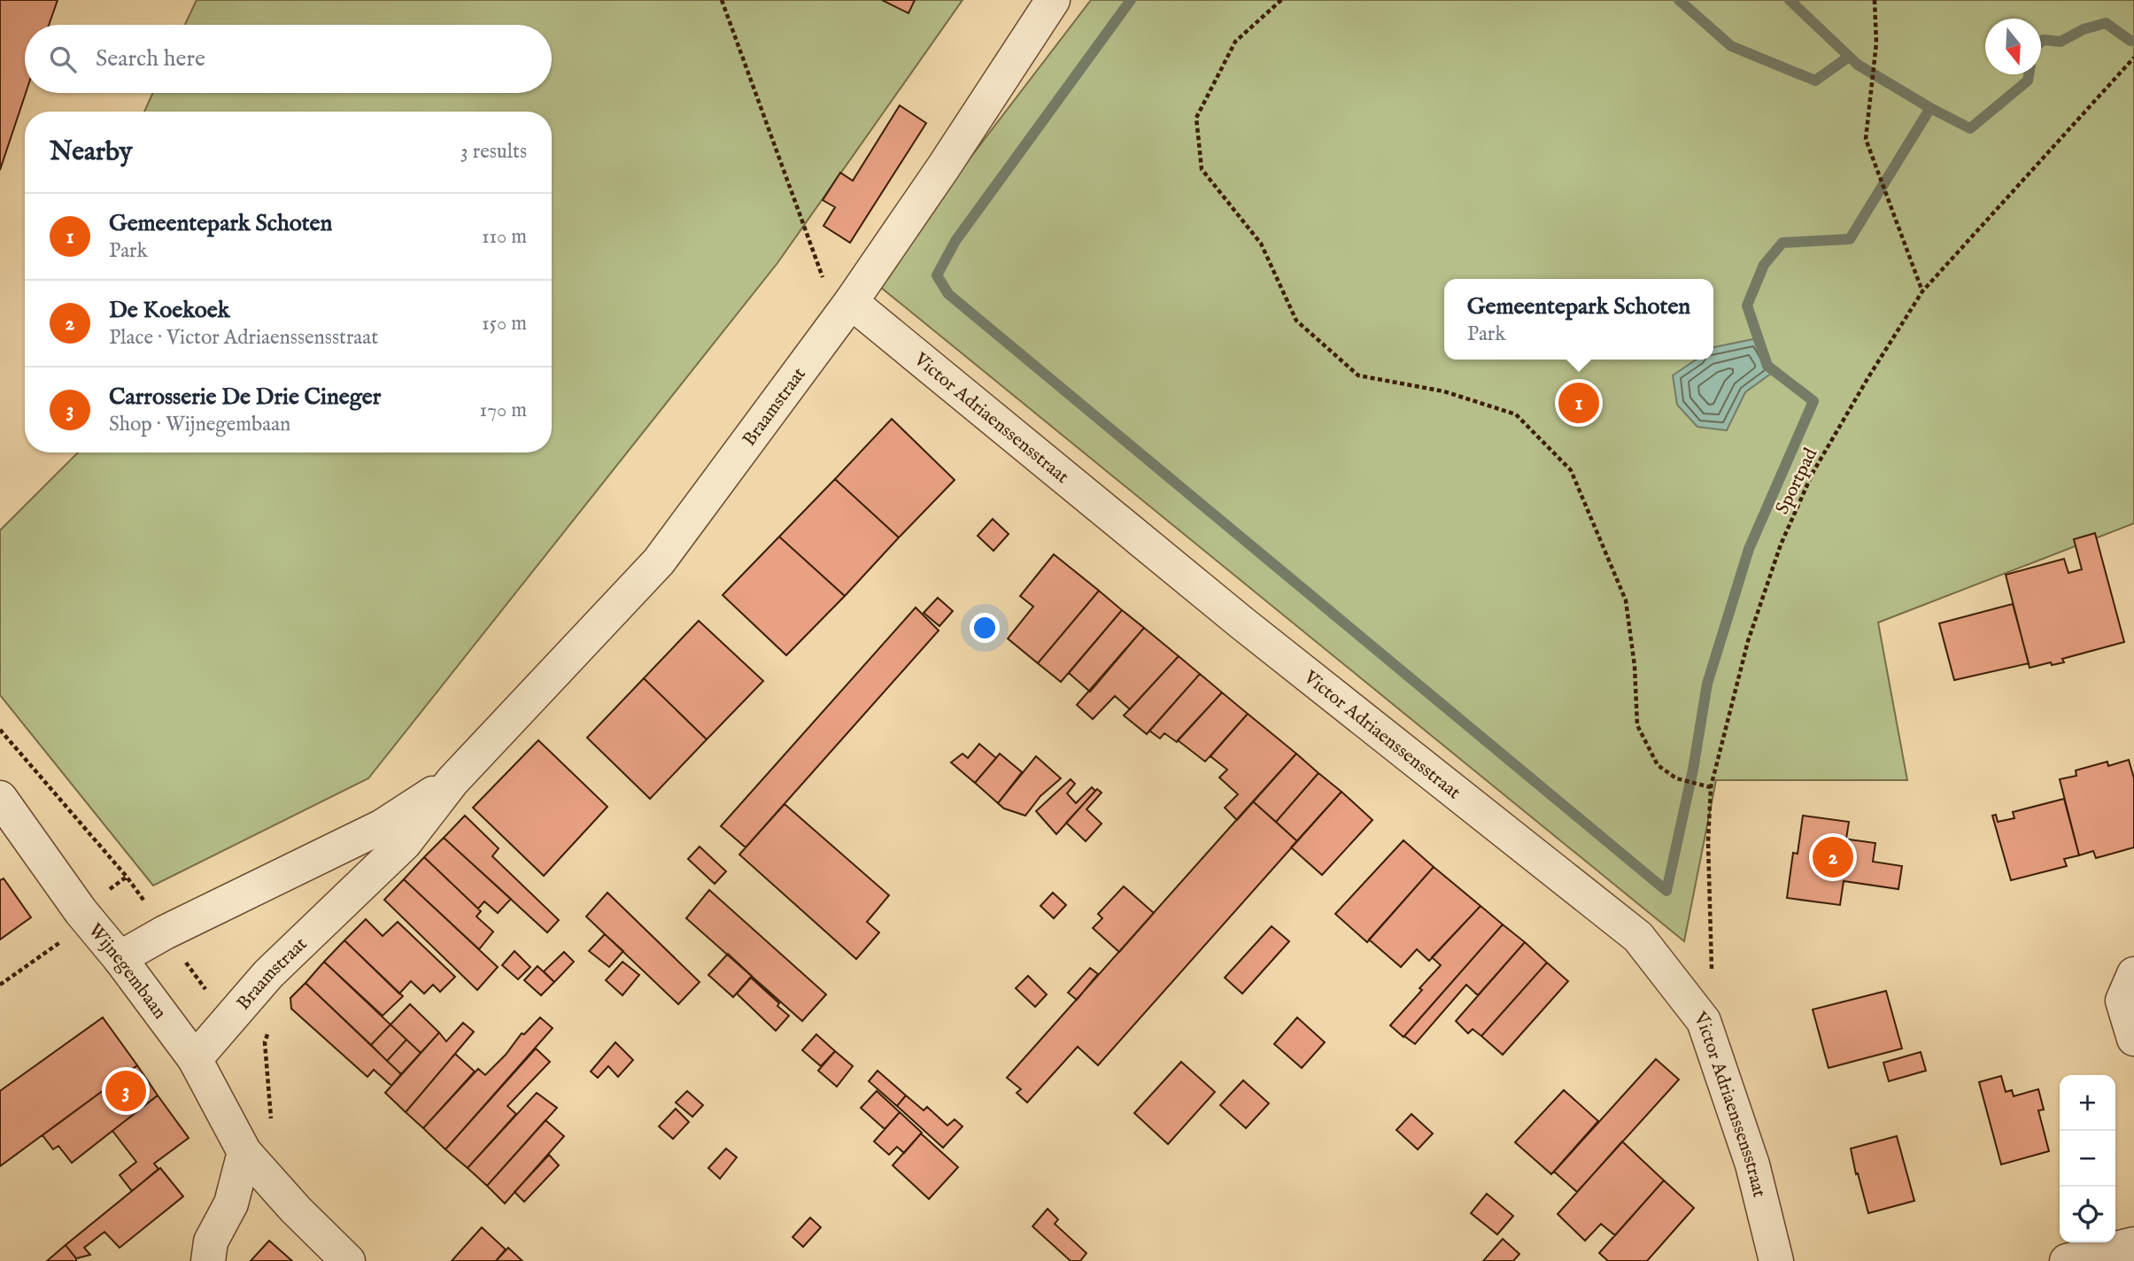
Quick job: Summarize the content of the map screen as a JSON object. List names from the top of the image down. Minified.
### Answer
{"streets":{"street":["Braamstraat","Victor Adriaenssensstraat","Wijnegembaan"],"path":["Sportpad"]},"crossings":[["Braamstraat","Victor Adriaenssensstraat"],["Braamstraat","Wijnegembaan"],["Victor Adriaenssensstraat","Sportpad"]],"north":"bottom","page":{"search":"Search here","heading":["Nearby","3 results"],"list":[{"mark":"1","name":"Gemeentepark Schoten","note":"Park","value":"110 m"},{"mark":"2","name":"De Koekoek","note":"Place · Victor Adriaenssensstraat","value":"150 m"},{"mark":"3","name":"Carrosserie De Drie Cineger","note":"Shop · Wijnegembaan","value":"170 m"}],"popup":["Gemeentepark Schoten","Park"],"pins":["1","2","3"],"map_buttons":["+","−"]}}
